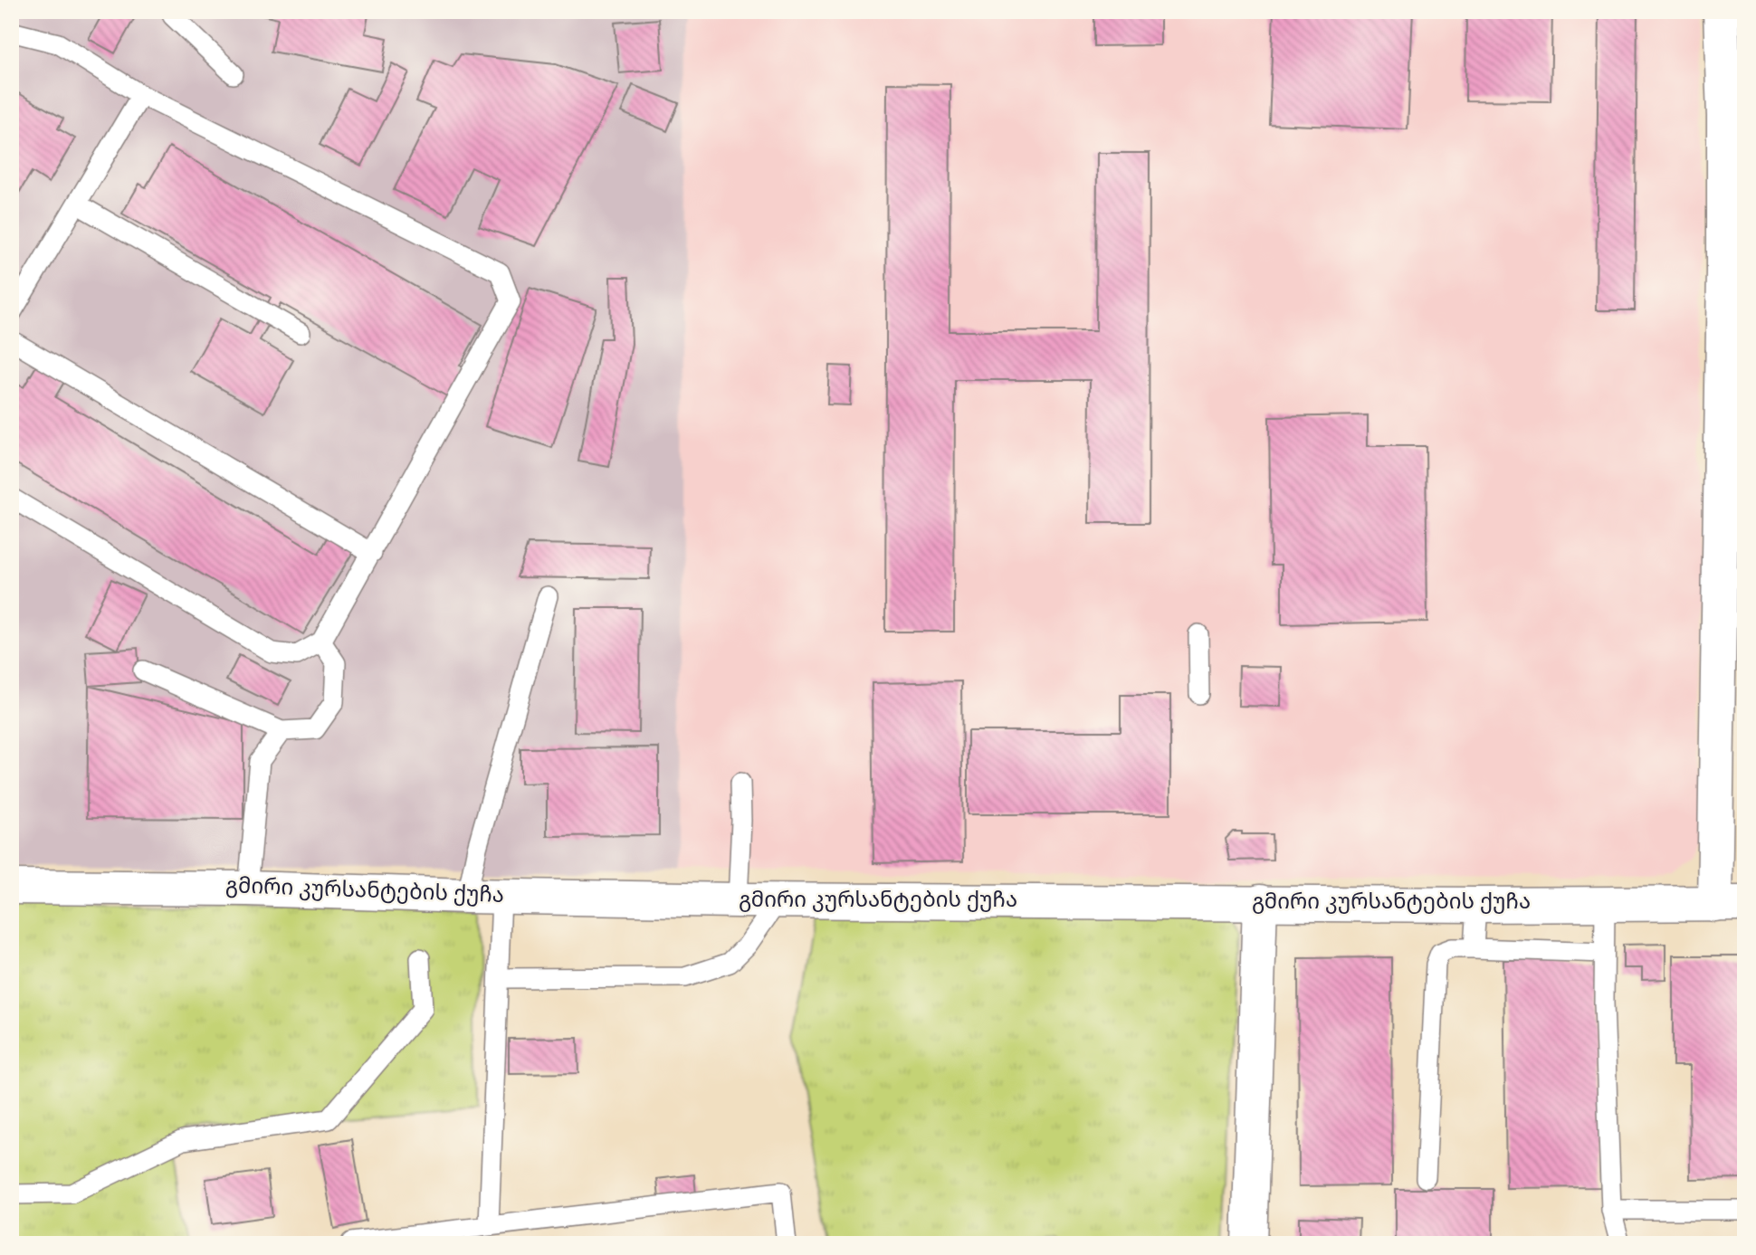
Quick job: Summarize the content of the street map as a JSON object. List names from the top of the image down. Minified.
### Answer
{"streets":{"street":["გმირი კურსანტების ქუჩა"]}}
